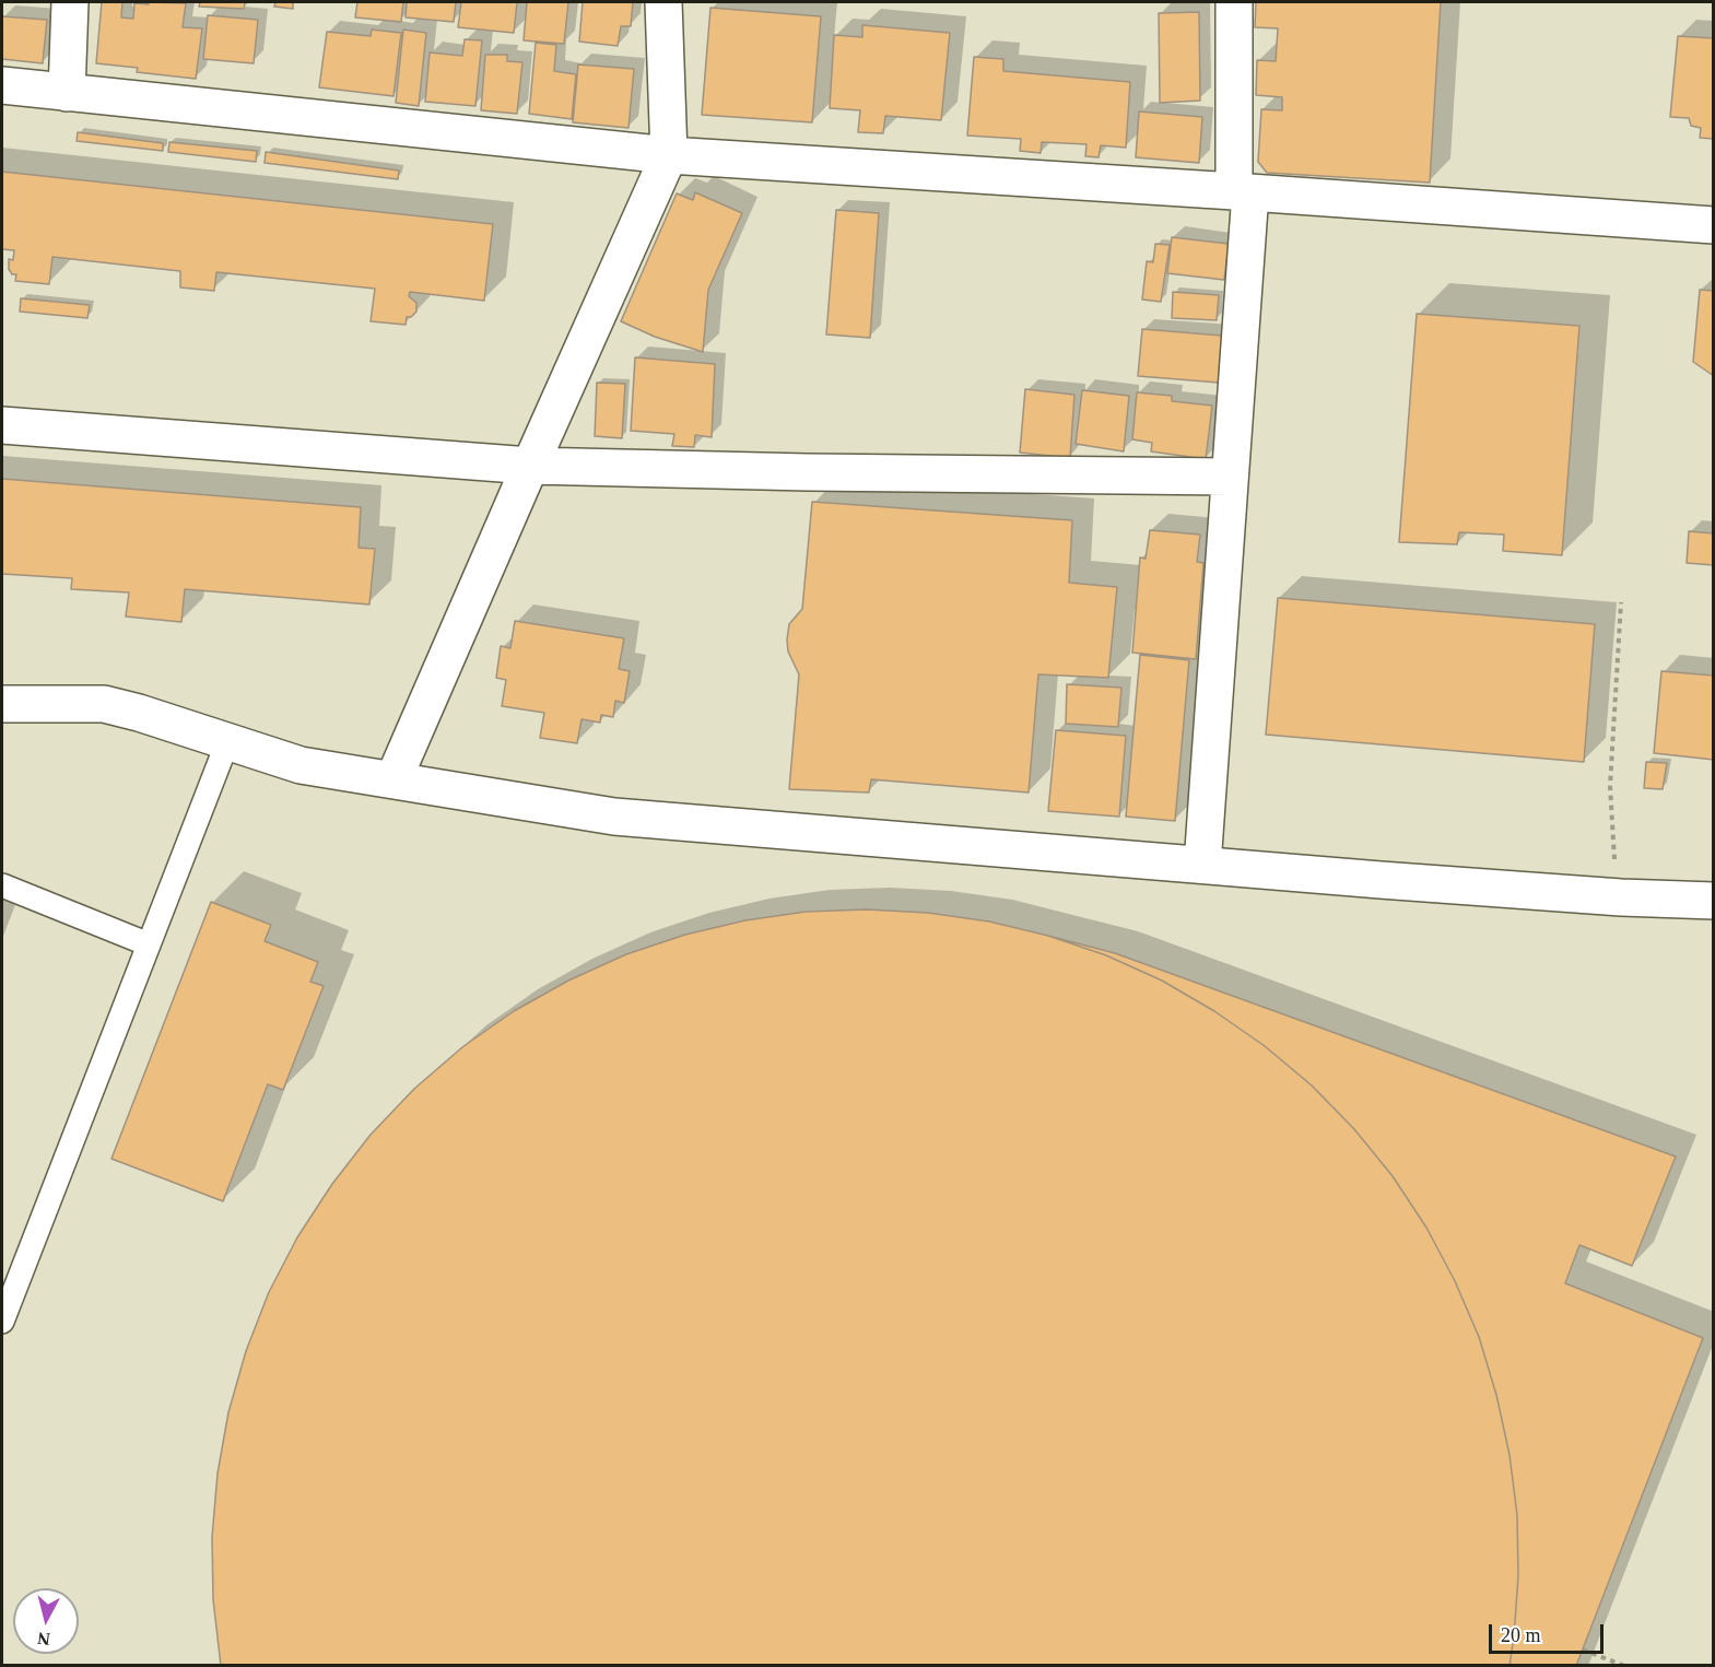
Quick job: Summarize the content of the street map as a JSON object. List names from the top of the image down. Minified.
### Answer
{"scale_bar":"20 m","north":"bottom"}
